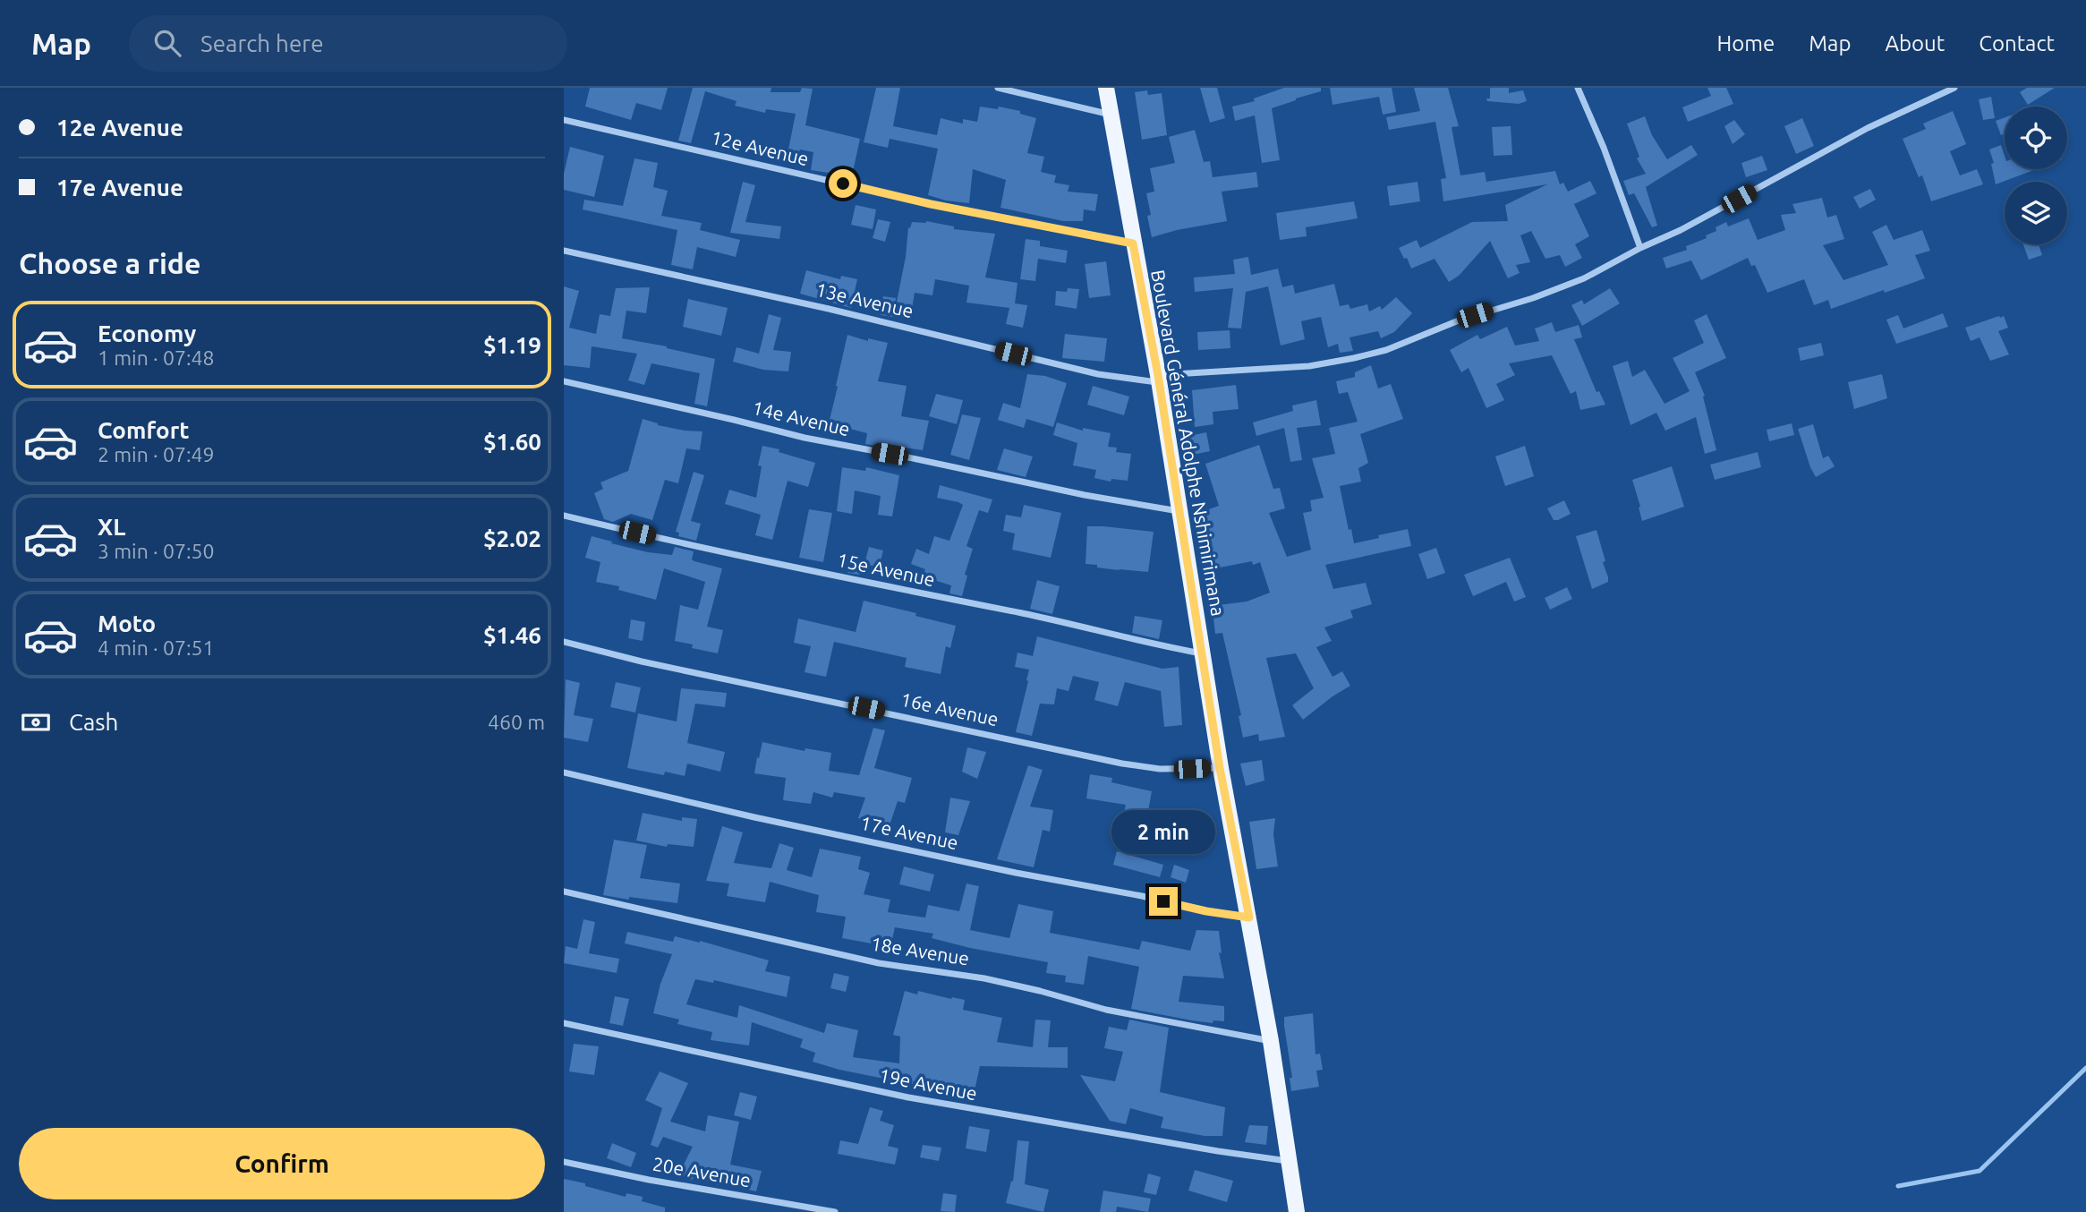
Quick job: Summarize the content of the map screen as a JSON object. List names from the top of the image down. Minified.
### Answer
{"streets":{"main road":["Boulevard Général Adolphe Nshimirimana"],"street":["12e Avenue","13e Avenue","14e Avenue","15e Avenue","16e Avenue","17e Avenue","18e Avenue","19e Avenue","20e Avenue"]},"crossings":[["12e Avenue","Boulevard Général Adolphe Nshimirimana"],["13e Avenue","Boulevard Général Adolphe Nshimirimana"],["14e Avenue","Boulevard Général Adolphe Nshimirimana"],["Boulevard Général Adolphe Nshimirimana","15e Avenue"],["Boulevard Général Adolphe Nshimirimana","16e Avenue"],["Boulevard Général Adolphe Nshimirimana","17e Avenue"],["Boulevard Général Adolphe Nshimirimana","18e Avenue"],["Boulevard Général Adolphe Nshimirimana","19e Avenue"]],"page":{"header":"Map","search":"Search here","nav":["Home","Map","About","Contact"],"banner":["12e Avenue","17e Avenue"],"heading":"Choose a ride","list":[{"name":"Economy","note":"1 min · 07:48","value":"$1.19"},{"name":"Comfort","note":"2 min · 07:49","value":"$1.60"},{"name":"XL","note":"3 min · 07:50","value":"$2.02"},{"name":"Moto","note":"4 min · 07:51","value":"$1.46"}],"pay":["Cash","460 m"],"bubble":"2 min","buttons":"Confirm"}}
